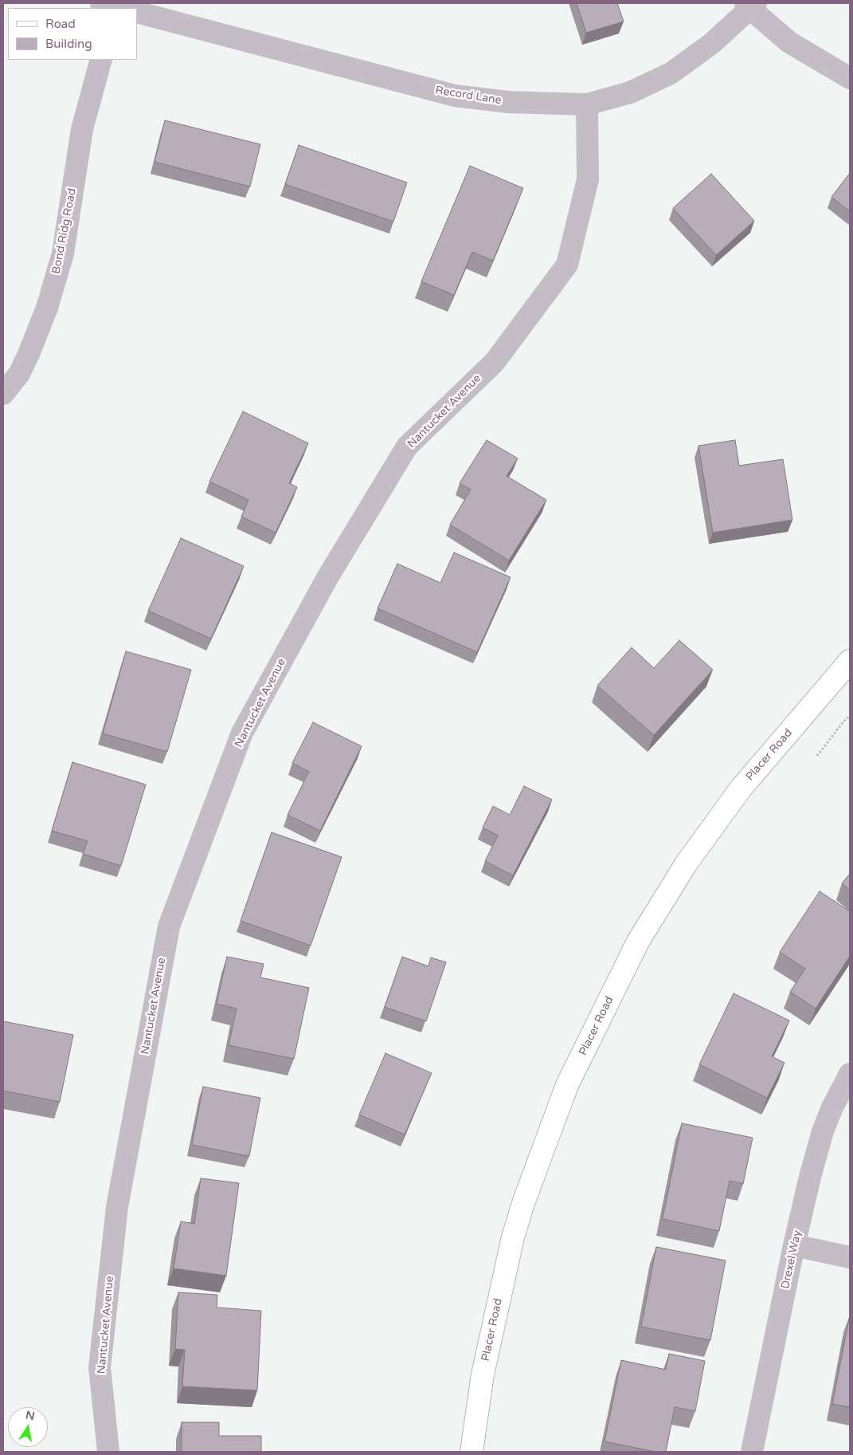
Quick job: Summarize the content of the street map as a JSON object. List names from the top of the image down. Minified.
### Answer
{"streets":{"main road":["Placer Road"],"street":["Record Lane","Bond Ridg Road","Nantucket Avenue","Drexel Way"]},"crossings":[["Record Lane","Nantucket Avenue"]],"legend":["Road","Building"],"north":"top"}
